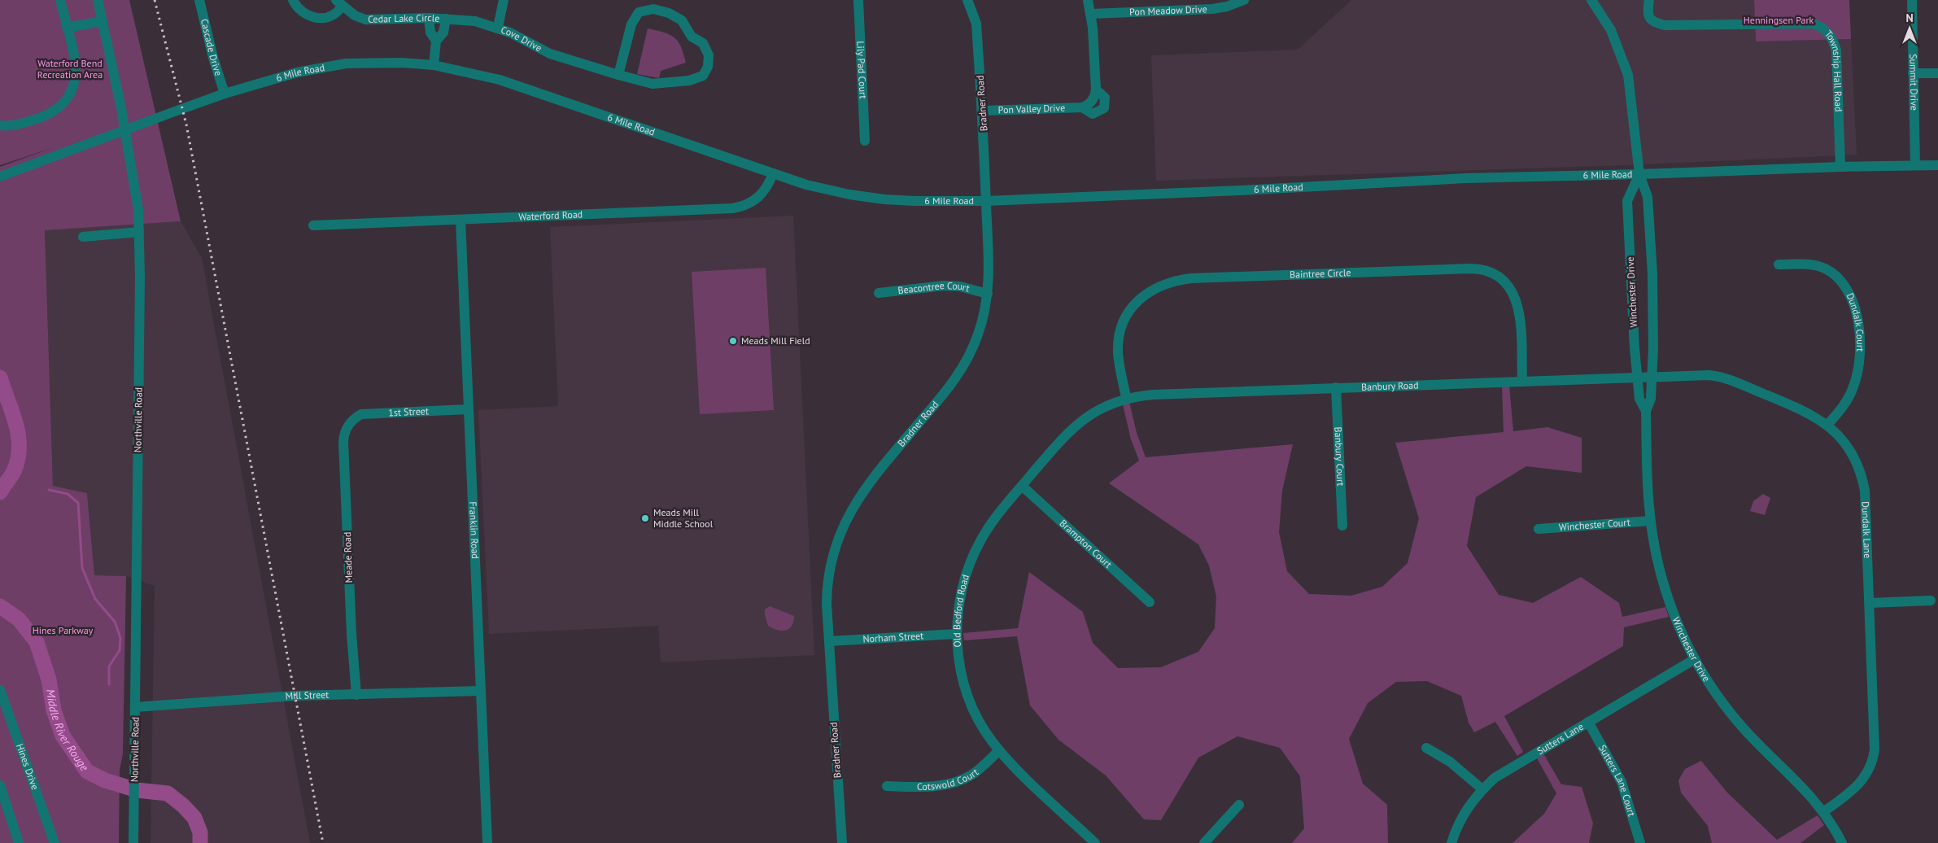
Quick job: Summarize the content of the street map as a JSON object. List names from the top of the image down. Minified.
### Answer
{"streets":{"street":["Pon Meadow Drive","Cedar Lake Circle","Cove Drive","Cascade Drive","Lily Pad Court","Township Hall Road","6 Mile Road","Summit Drive","Bradner Road","Pon Valley Drive","Waterford Road","Baintree Circle","Beacontree Court","Winchester Drive","Dundalk Court","Banbury Road","1st Street","Northville Road","Banbury Court","Winchester Court","Dundalk Lane","Franklin Road","Brampton Court","Meade Road","Old Bedford Road","Norham Street","Mill Street","Sutters Lane","Hines Drive","Cotswold Court","Sutters Lane Court"]},"crossings":[["Pon Meadow Drive","Pon Valley Drive"],["Cedar Lake Circle","Cove Drive"],["Cascade Drive","6 Mile Road"],["Township Hall Road","6 Mile Road"],["6 Mile Road","Summit Drive"],["6 Mile Road","Bradner Road"],["6 Mile Road","Waterford Road"],["6 Mile Road","Winchester Drive"],["6 Mile Road","Northville Road"],["Bradner Road","Pon Valley Drive"],["Bradner Road","Beacontree Court"],["Bradner Road","Norham Street"],["Waterford Road","Franklin Road"],["Baintree Circle","Banbury Road"],["Baintree Circle","Old Bedford Road"],["Winchester Drive","Banbury Road"],["Winchester Drive","Winchester Court"],["Winchester Drive","Dundalk Lane"],["Winchester Drive","Sutters Lane"],["Dundalk Court","Dundalk Lane"],["Banbury Road","Banbury Court"],["Banbury Road","Dundalk Lane"],["Banbury Road","Old Bedford Road"],["1st Street","Franklin Road"],["1st Street","Meade Road"],["Northville Road","Mill Street"],["Franklin Road","Mill Street"],["Brampton Court","Old Bedford Road"],["Meade Road","Mill Street"],["Old Bedford Road","Norham Street"],["Old Bedford Road","Cotswold Court"],["Sutters Lane","Sutters Lane Court"]],"water":["Middle River Rouge"],"parks":["Henningsen Park","Waterford Bend Recreation Area","Hines Parkway"],"places":["Meads Mill Field","Meads Mill Middle School"],"north":"top"}
